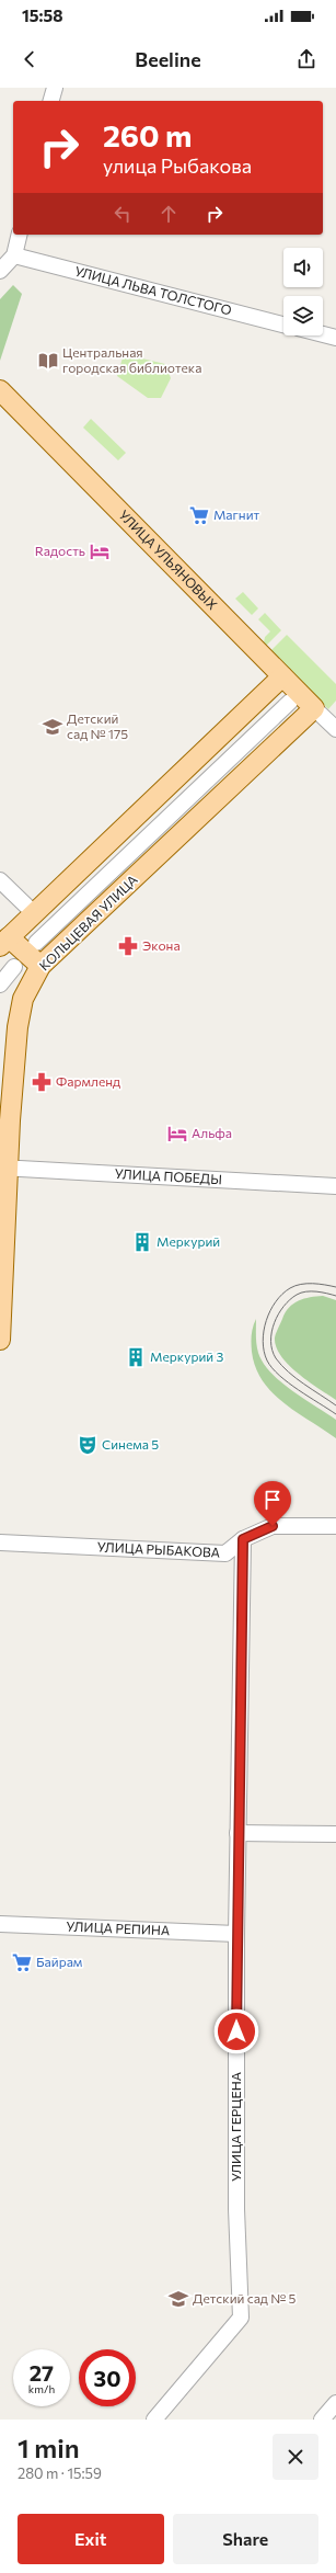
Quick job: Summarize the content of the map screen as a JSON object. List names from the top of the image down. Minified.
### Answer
{"streets":{"main road":["УЛИЦА УЛЬЯНОВЫХ","КОЛЬЦЕВАЯ УЛИЦА"],"street":["УЛИЦА ЛЬВА ТОЛСТОГО","УЛИЦА ПОБЕДЫ","УЛИЦА РЫБАКОВА","УЛИЦА РЕПИНА","УЛИЦА ГЕРЦЕНА"]},"crossings":[["УЛИЦА УЛЬЯНОВЫХ","КОЛЬЦЕВАЯ УЛИЦА"],["КОЛЬЦЕВАЯ УЛИЦА","УЛИЦА ПОБЕДЫ"],["УЛИЦА РЫБАКОВА","УЛИЦА ГЕРЦЕНА"],["УЛИЦА РЕПИНА","УЛИЦА ГЕРЦЕНА"]],"places":{"library":["Центральная городская библиотека"],"supermarket":["Магнит","Байрам"],"hotel":["Rадость","Альфа"],"school or university":["Детский сад № 175","Детский сад № 5"],"pharmacy":["Экона","Фармленд"],"building":["Меркурий","Меркурий 3"],"theatre":["Синема 5"]},"page":{"status":"15:58","header":"Beeline","turn":["260 m","улица Рыбакова"],"speed":"27 km/h","limit":"30","heading":["1 min","280 m · 15:59"],"buttons":["Exit","Share"]}}
